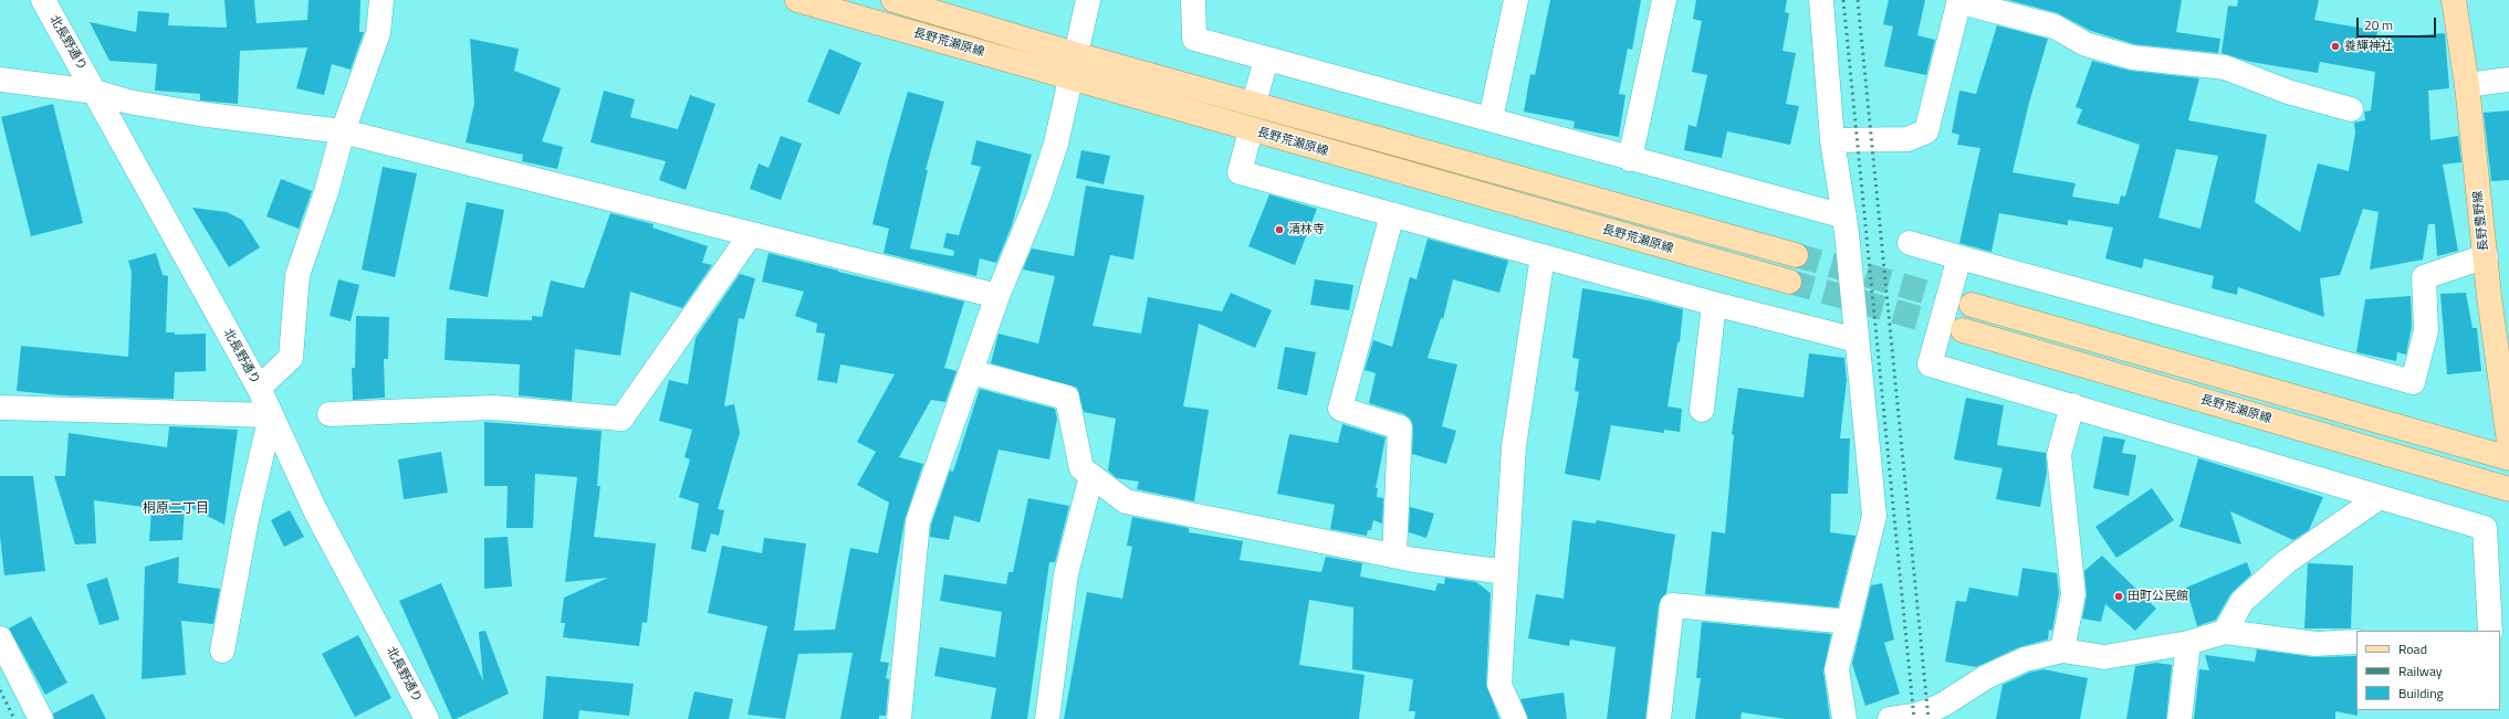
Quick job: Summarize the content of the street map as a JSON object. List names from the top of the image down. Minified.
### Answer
{"streets":{"main road":["長野荒瀬原線","長野豊野線"],"street":["北長野通り"]},"districts":["桐原二丁目"],"places":["養輝神社","清林寺","田町公民館"],"legend":["Road","Railway","Building"],"scale_bar":"20 m"}
